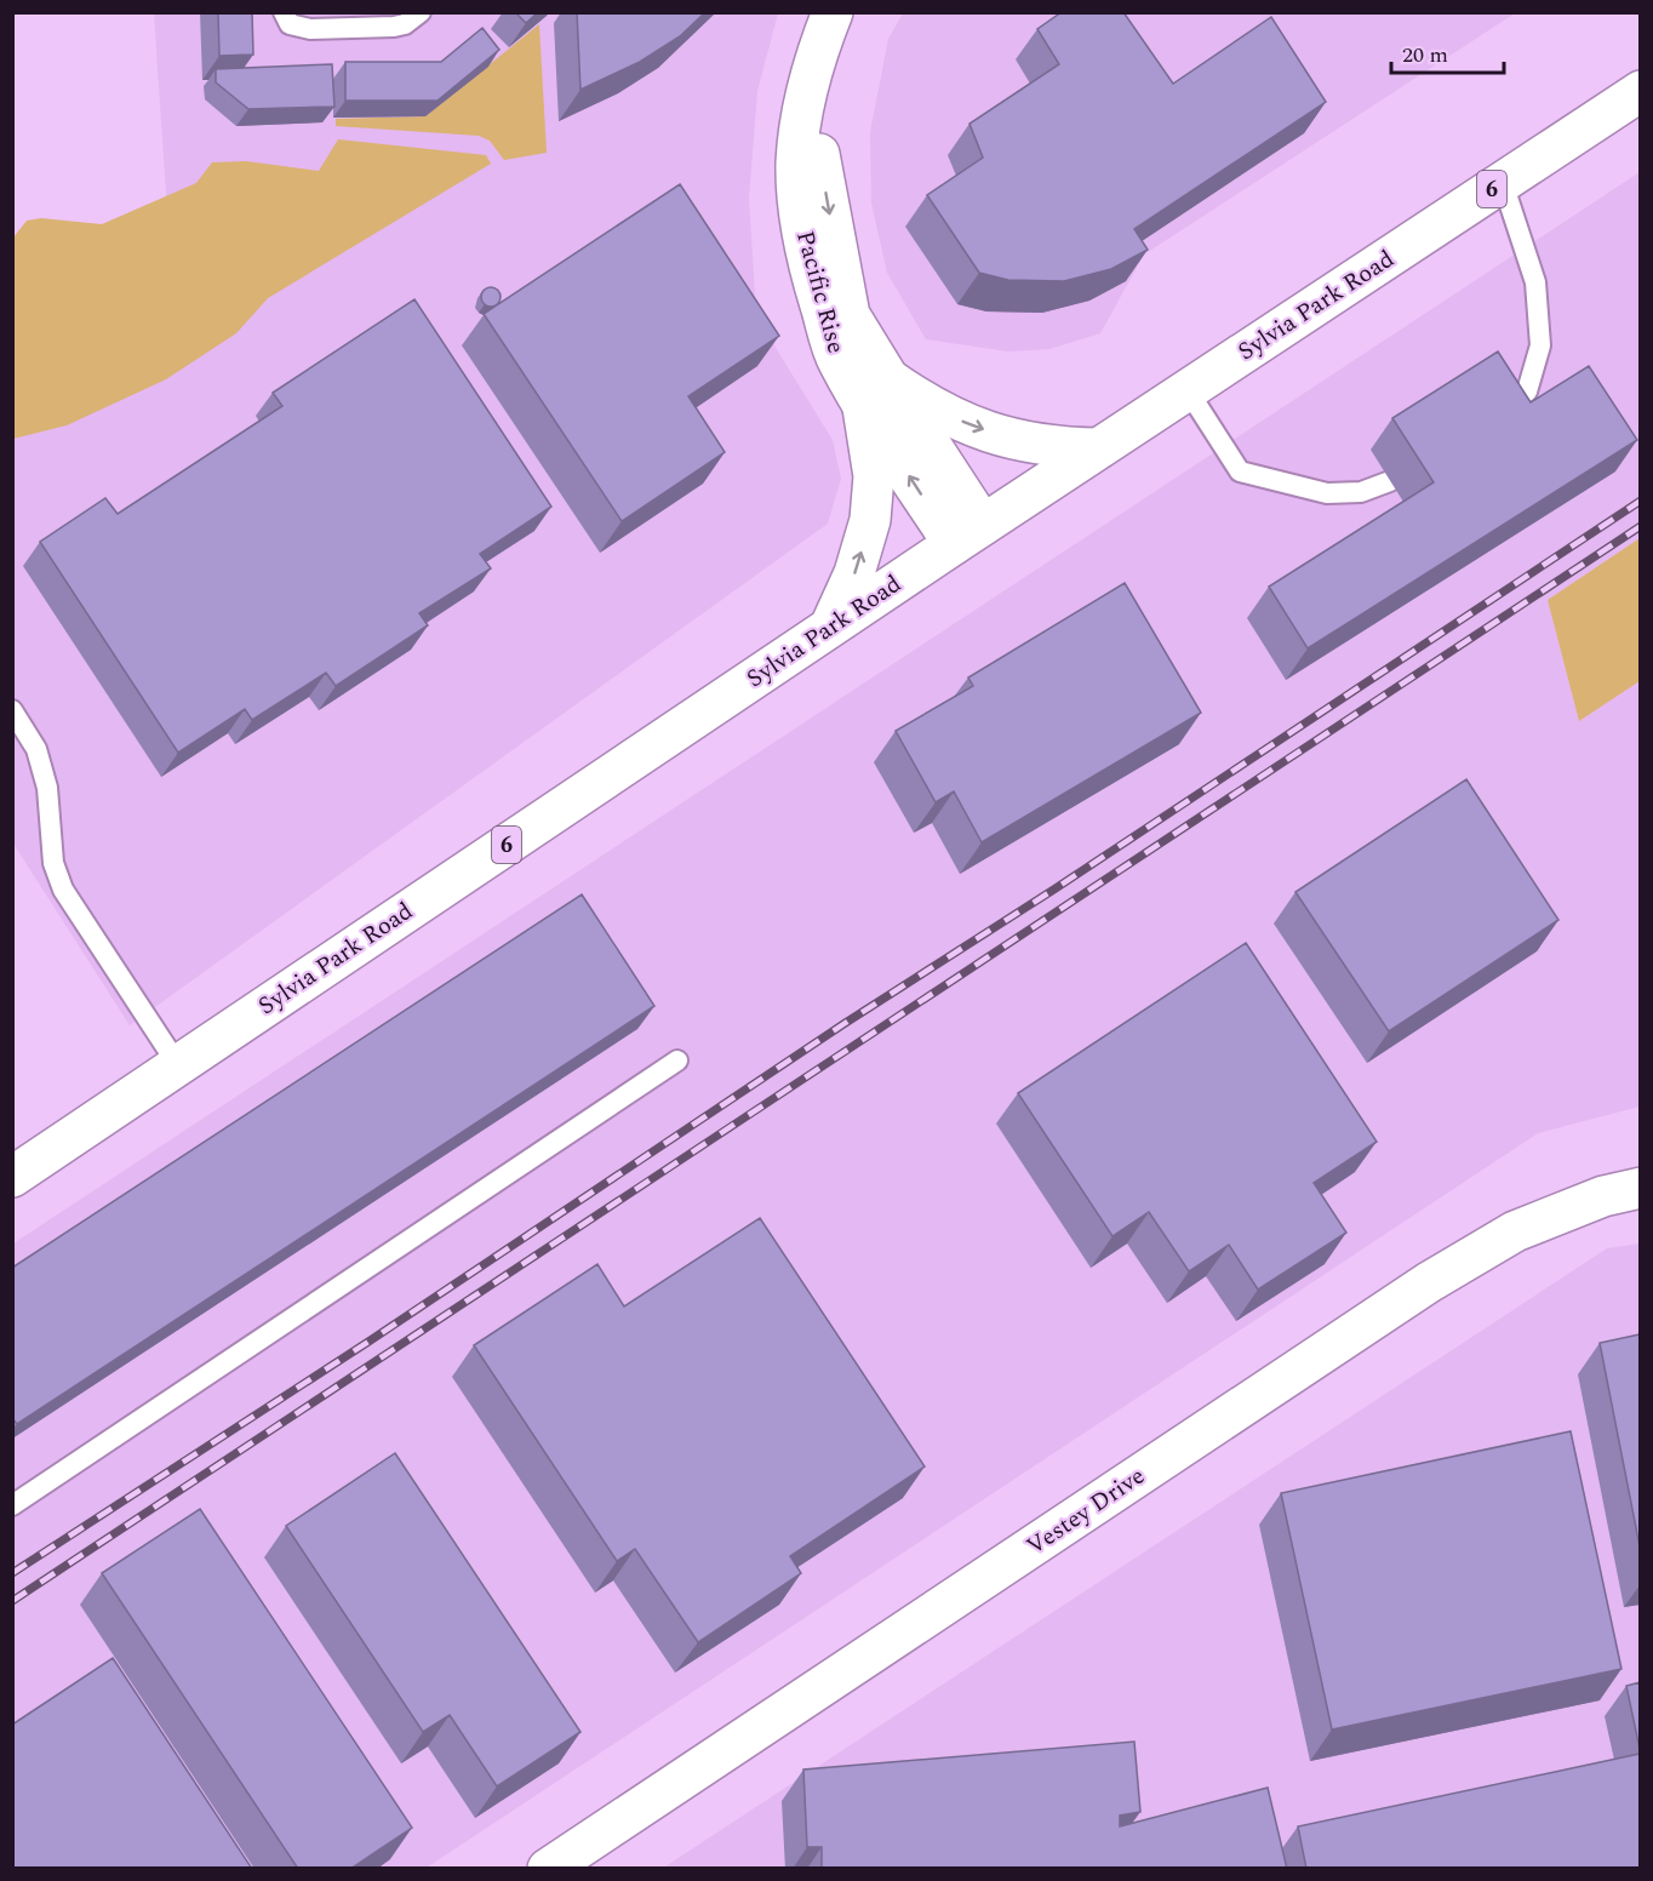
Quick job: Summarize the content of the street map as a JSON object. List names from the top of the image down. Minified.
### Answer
{"streets":{"main road":["6","Pacific Rise","Sylvia Park Road","Vestey Drive"]},"crossings":[["Pacific Rise","Sylvia Park Road"]],"scale_bar":"20 m"}
